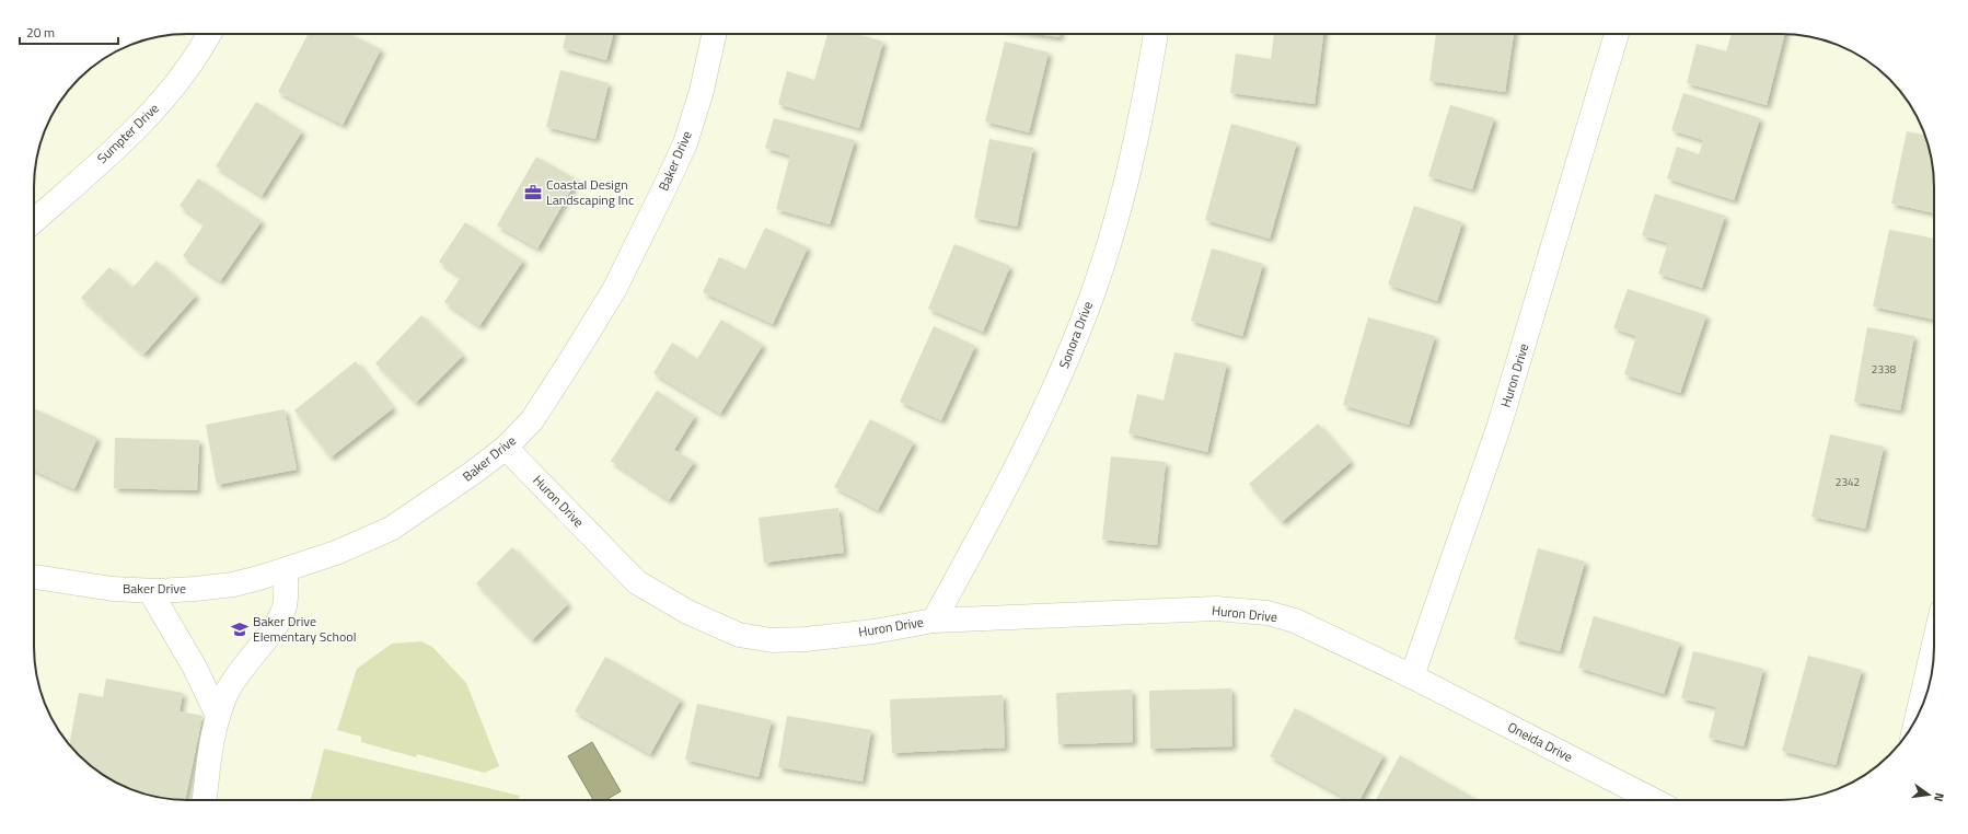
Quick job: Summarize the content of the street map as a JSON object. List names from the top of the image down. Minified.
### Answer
{"streets":{"street":["Sumpter Drive","Baker Drive","Sonora Drive","Huron Drive","Oneida Drive"]},"crossings":[["Baker Drive","Huron Drive"],["Sonora Drive","Huron Drive"],["Huron Drive","Oneida Drive"]],"places":{"office":["Coastal Design Landscaping Inc"],"school or university":["Baker Drive Elementary School"]},"house_numbers":["2338","2342"],"scale_bar":"20 m","north":"right"}
